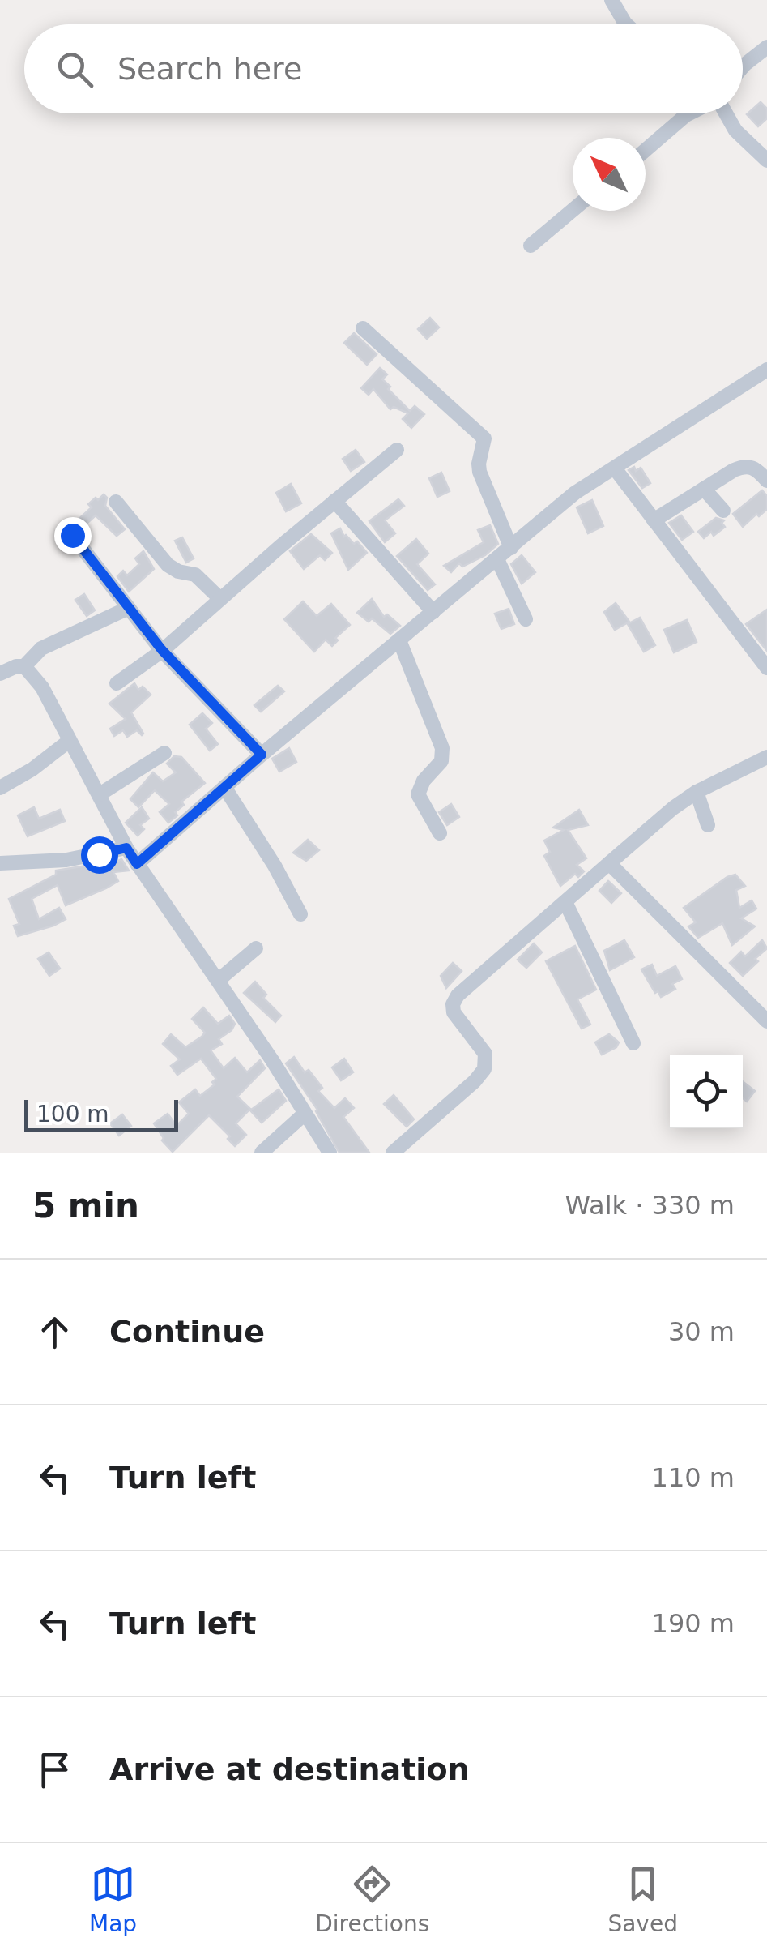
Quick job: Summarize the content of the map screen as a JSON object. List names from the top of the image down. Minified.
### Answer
{"scale_bar":"100 m","north":"top left","page":{"search":"Search here","scale":"100 m","heading":["5 min","Walk · 330 m"],"list":[["Continue","30 m"],["Turn left","110 m"],["Turn left","190 m"],"Arrive at destination"],"nav":["Map","Directions","Saved"]}}
